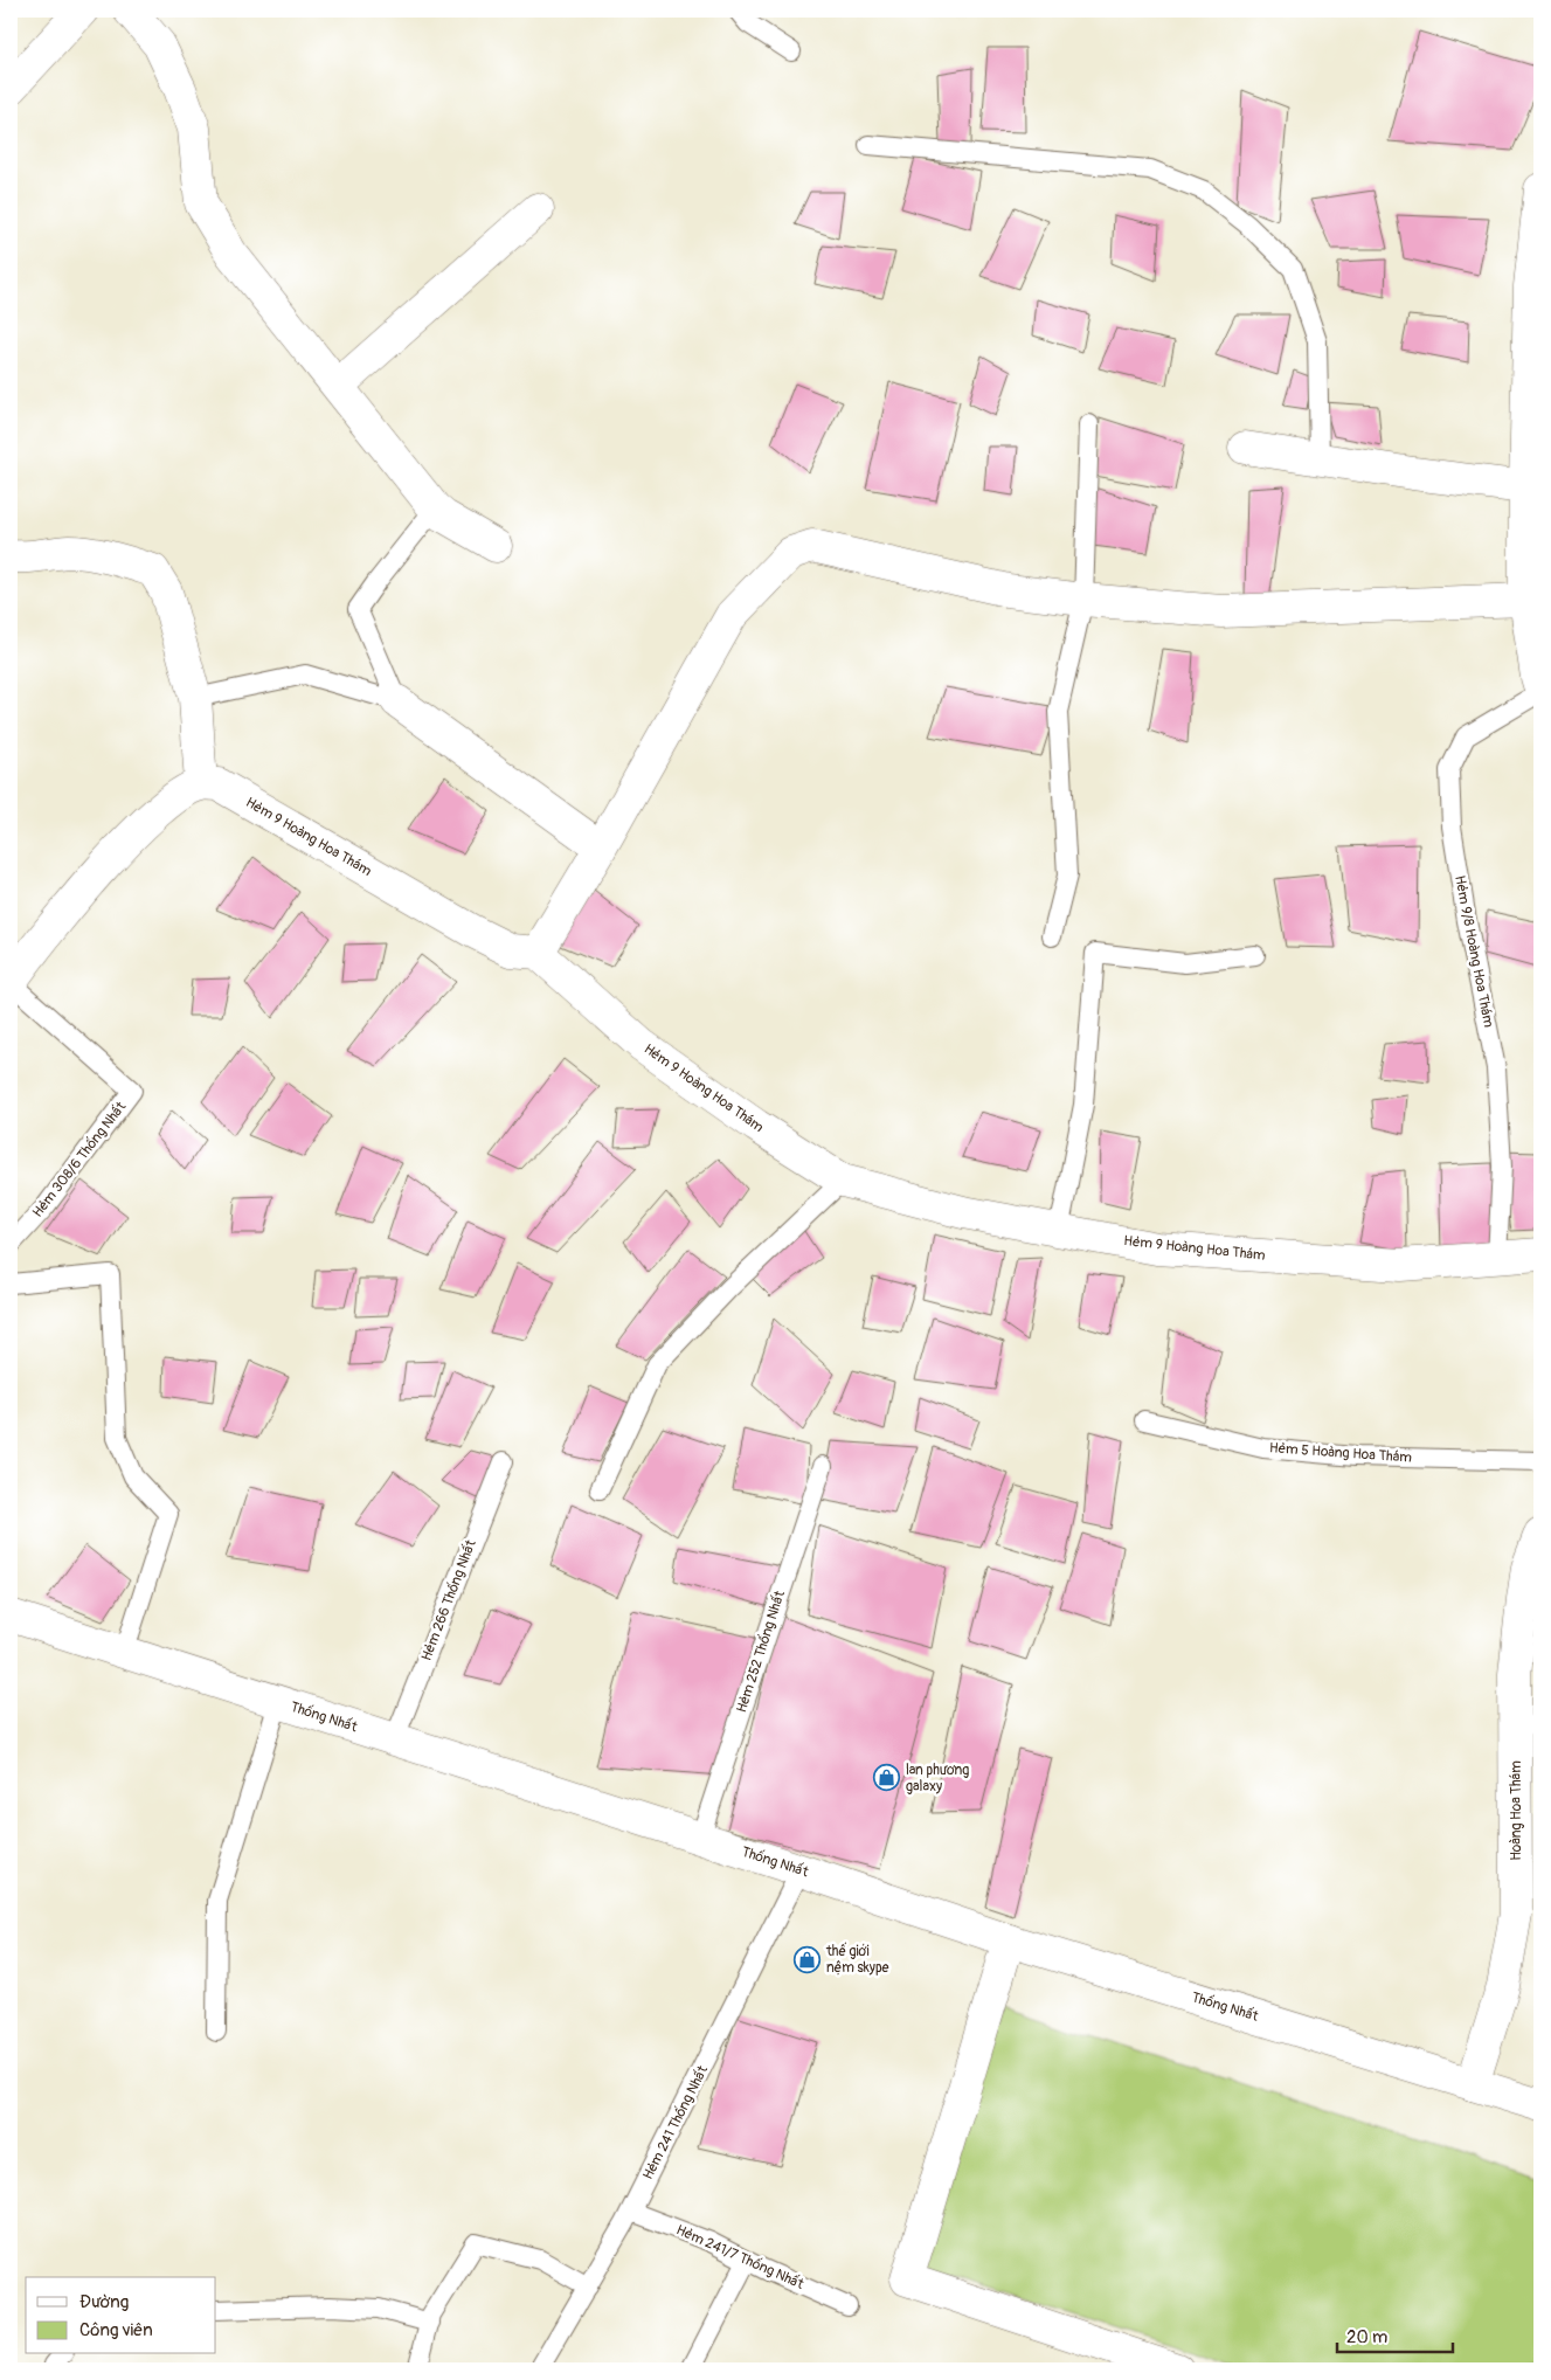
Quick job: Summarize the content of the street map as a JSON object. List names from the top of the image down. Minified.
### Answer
{"streets":{"street":["Hẻm 9 Hoàng Hoa Thám","Thống Nhất","Hoàng Hoa Thám"],"lane":["Hẻm 9/8 Hoàng Hoa Thám","Hẻm 308/6 Thống Nhất","Hẻm 5 Hoàng Hoa Thám","Hẻm 266 Thống Nhất","Hẻm 252 Thống Nhất","Hẻm 241 Thống Nhất","Hẻm 241/7 Thống Nhất"]},"crossings":[["Hẻm 9 Hoàng Hoa Thám","Hẻm 9/8 Hoàng Hoa Thám"],["Hẻm 266 Thống Nhất","Thống Nhất"],["Hẻm 252 Thống Nhất","Thống Nhất"],["Thống Nhất","Hoàng Hoa Thám"],["Thống Nhất","Hẻm 241 Thống Nhất"],["Hẻm 241 Thống Nhất","Hẻm 241/7 Thống Nhất"]],"places":{"shop":["lan phương galaxy","thế giới nệm skype"]},"legend":["Đường","Công viên"],"scale_bar":"20 m"}
